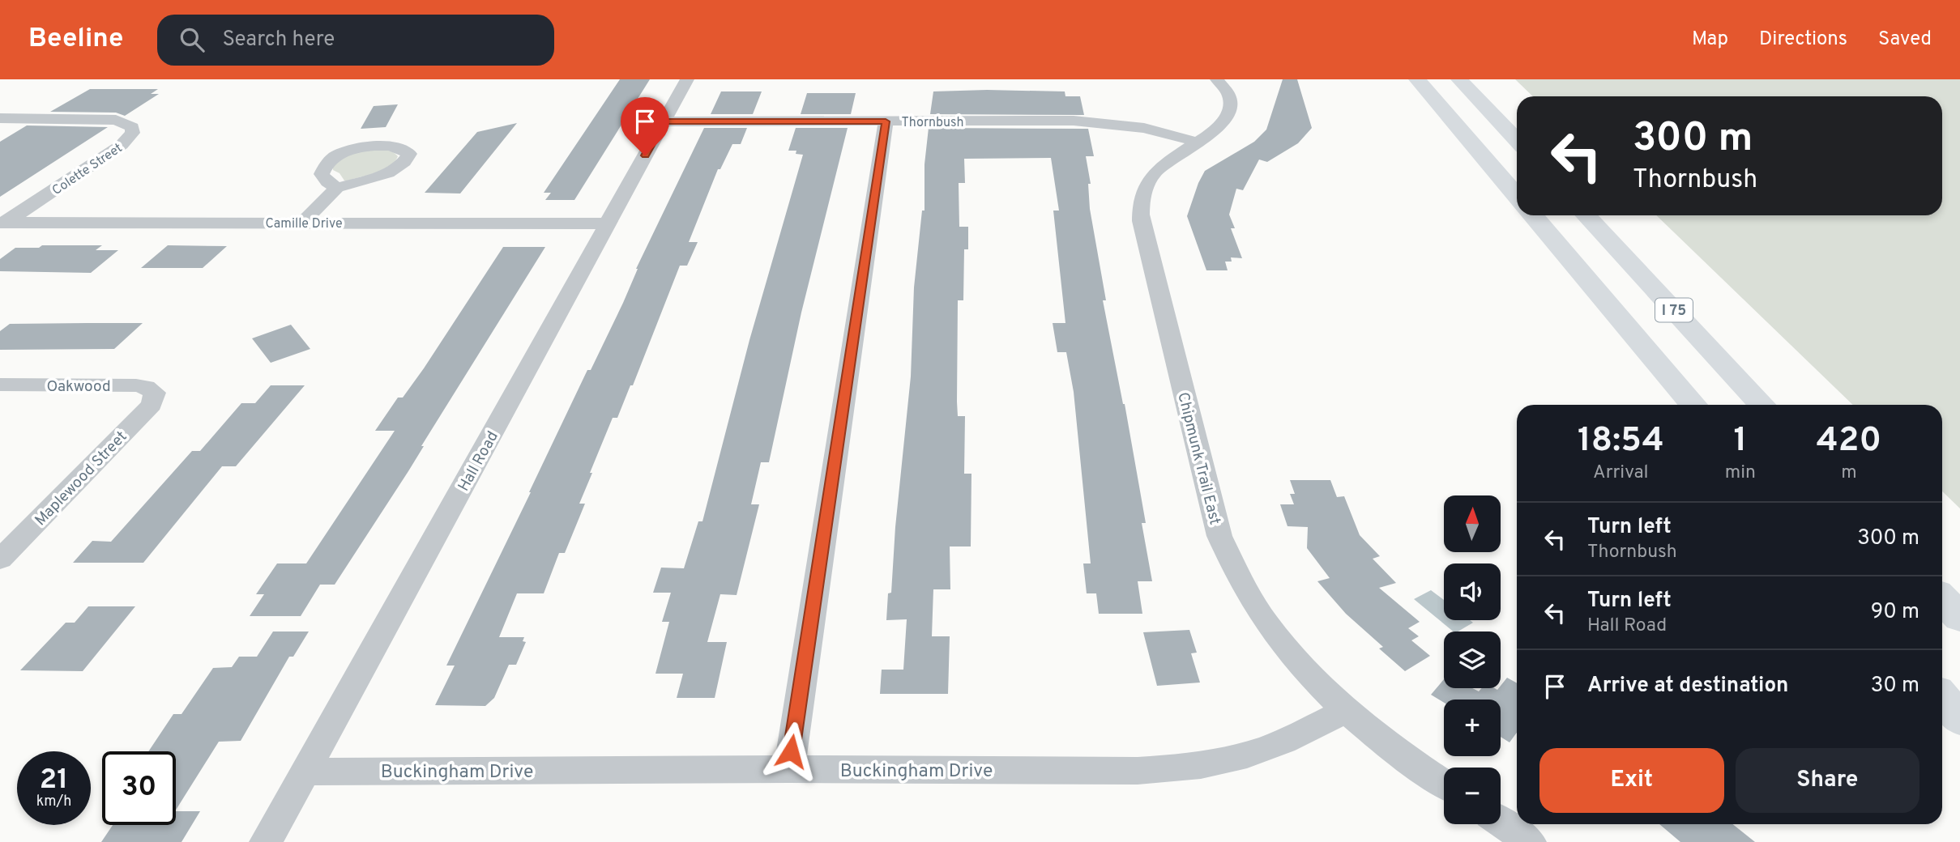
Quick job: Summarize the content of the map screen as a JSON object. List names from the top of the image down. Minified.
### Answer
{"streets":{"highway":["I 75"],"street":["Thornbush","Colette Street","Camille Drive","Oakwood","Chipmunk Trail East","Hall Road","Maplewood Street","Buckingham Drive"]},"crossings":[["Thornbush","Chipmunk Trail East"],["Thornbush","Hall Road"],["Colette Street","Camille Drive"],["Camille Drive","Hall Road"],["Oakwood","Maplewood Street"],["Chipmunk Trail East","Buckingham Drive"],["Hall Road","Buckingham Drive"]],"north":"top","page":{"header":"Beeline","search":"Search here","nav":["Map","Directions","Saved"],"turn":["300 m","Thornbush"],"eta":["18:54","Arrival","1","min","420","m"],"map_buttons":["+","−"],"list":[{"name":"Turn left","note":"Thornbush","value":"300 m"},{"name":"Turn left","note":"Hall Road","value":"90 m"},{"name":"Arrive at destination","value":"30 m"}],"buttons":["Exit","Share"],"speed":"21 km/h","limit":"30"}}
